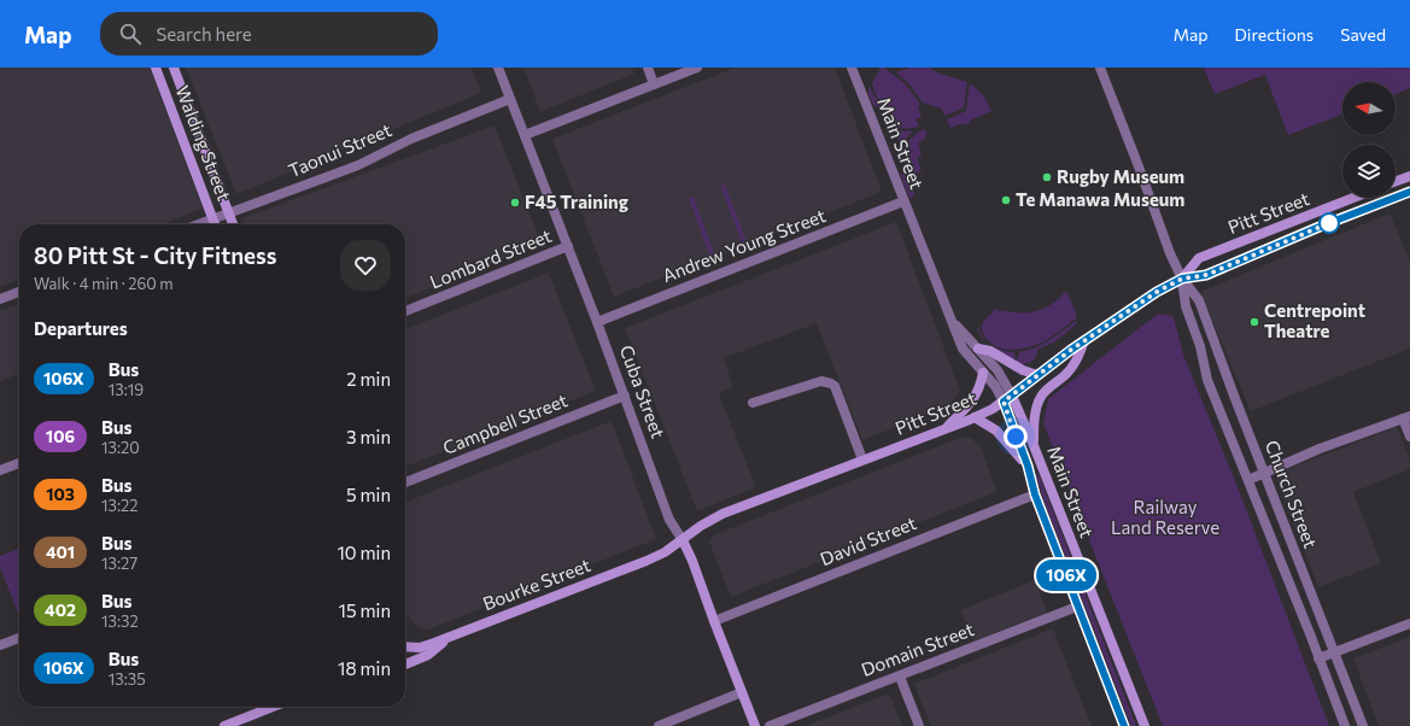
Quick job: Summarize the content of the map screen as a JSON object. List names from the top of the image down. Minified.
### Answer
{"streets":{"main road":["Walding Street","Main Street","Pitt Street","Cuba Street","Bourke Street"],"street":["Taonui Street","Andrew Young Street","Lombard Street","Campbell Street","Church Street","David Street","Domain Street"]},"crossings":[["Walding Street","Taonui Street"],["Main Street","Pitt Street"],["Main Street","Andrew Young Street"],["Main Street","David Street"],["Main Street","Domain Street"],["Taonui Street","Cuba Street"],["Pitt Street","Cuba Street"],["Pitt Street","Church Street"],["Pitt Street","Bourke Street"],["Andrew Young Street","Cuba Street"],["Lombard Street","Cuba Street"],["Cuba Street","Campbell Street"],["Cuba Street","David Street"],["Cuba Street","Bourke Street"]],"parks":["Railway Land Reserve"],"places":["Rugby Museum","Te Manawa Museum","F45 Training","Centrepoint Theatre"],"lines":["bus line 106X"],"north":"left","page":{"header":"Map","search":"Search here","nav":["Map","Directions","Saved"],"on_map":"106X","heading":[["80 Pitt St - City Fitness","Walk · 4 min · 260 m"],"Departures"],"list":[{"mark":"106X","name":"Bus","note":"13:19","value":"2 min"},{"mark":"106","name":"Bus","note":"13:20","value":"3 min"},{"mark":"103","name":"Bus","note":"13:22","value":"5 min"},{"mark":"401","name":"Bus","note":"13:27","value":"10 min"},{"mark":"402","name":"Bus","note":"13:32","value":"15 min"},{"mark":"106X","name":"Bus","note":"13:35","value":"18 min"}]}}
